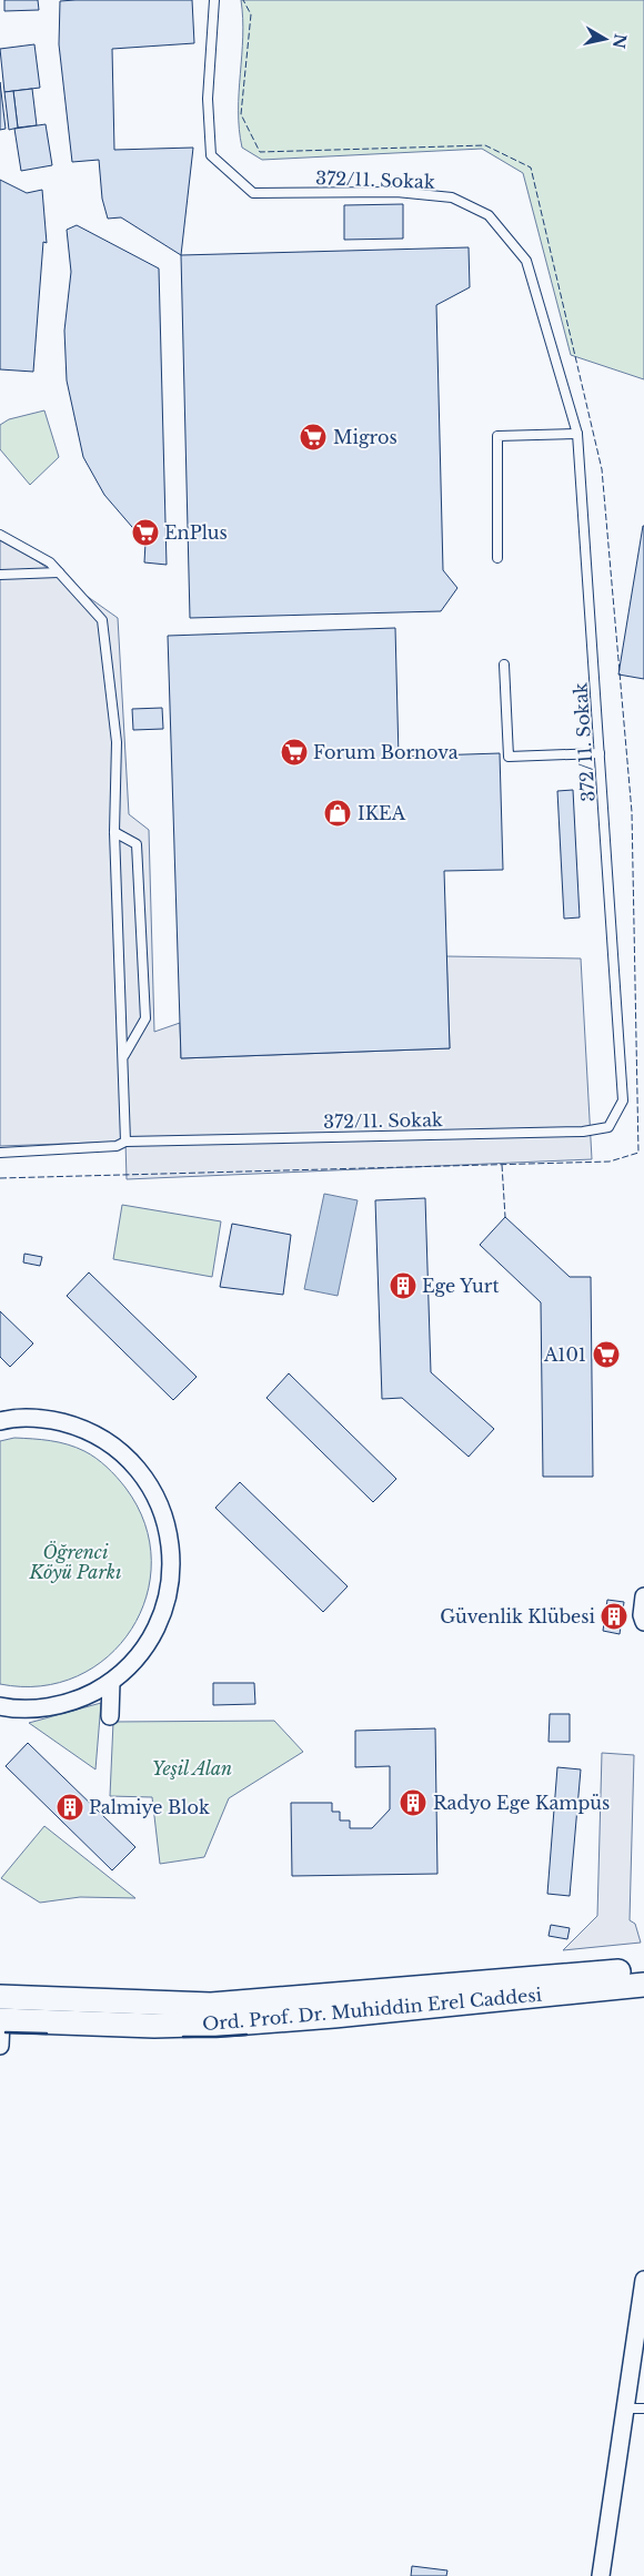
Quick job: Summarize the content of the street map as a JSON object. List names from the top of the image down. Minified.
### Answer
{"streets":{"main road":["Ord. Prof. Dr. Muhiddin Erel Caddesi"],"lane":["372/11. Sokak"]},"parks":["Öğrenci Köyü Parkı","Yeşil Alan"],"places":{"supermarket":["Migros","EnPlus","Forum Bornova","A101"],"shop":["IKEA"],"building":["Ege Yurt","Güvenlik Klübesi","Radyo Ege Kampüs","Palmiye Blok"]},"north":"right"}
